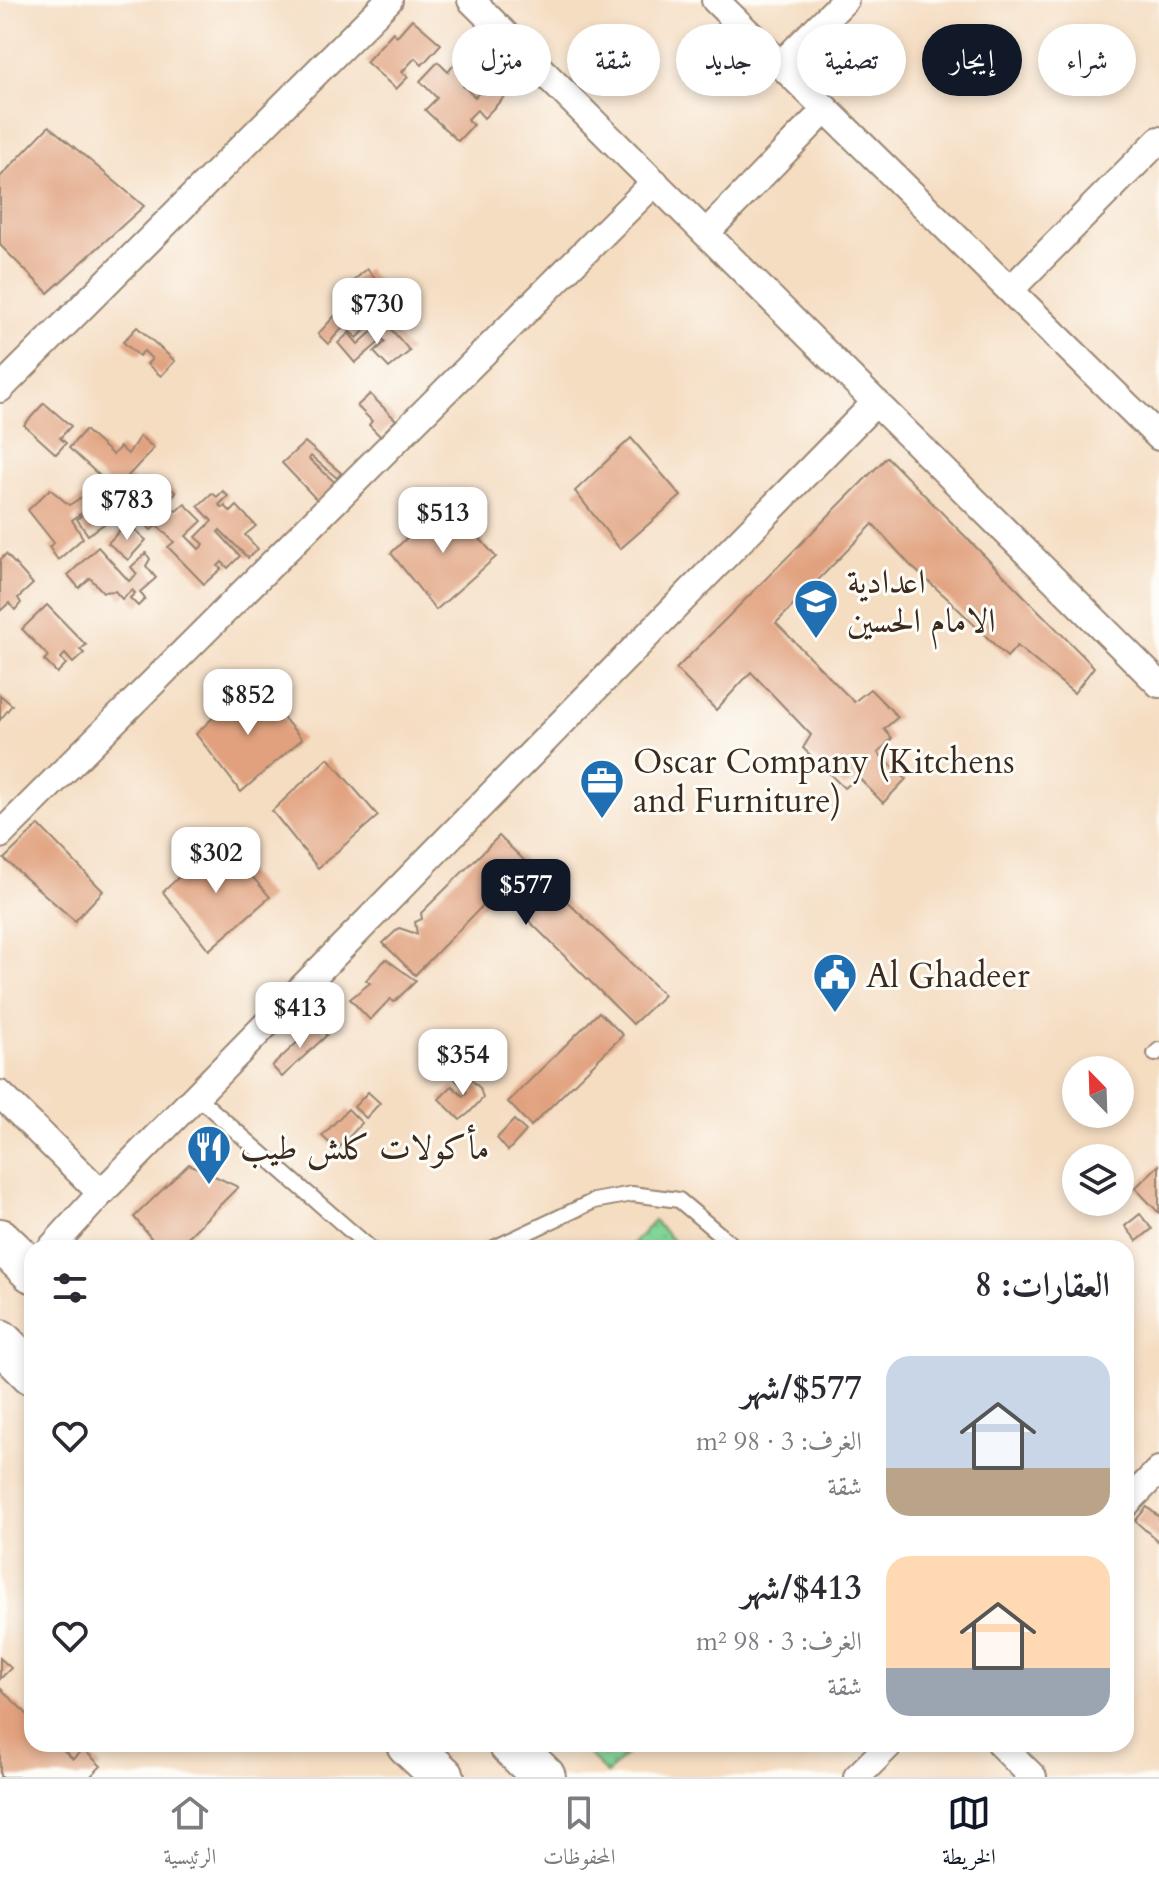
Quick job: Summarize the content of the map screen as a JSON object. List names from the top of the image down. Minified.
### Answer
{"places":{"school or university":["اعدادية الامام الحسين"],"office":["Oscar Company (Kitchens and Furniture)"],"public building":["Al Ghadeer"],"restaurant":["مأكولات كلش طيب"]},"north":"top left","page":{"chip":["شراء","إيجار","تصفية","جديد","شقة","منزل"],"price":["$730","$783","$513","$852","$302","$577","$413","$354"],"heading":"العقارات: 8","list":[{"name":"$577/شهر","note":"الغرف: 3 · 98 m² · شقة"},{"name":"$413/شهر","note":"الغرف: 3 · 98 m² · شقة"}],"tabs":["الخريطة","المحفوظات","الرئيسية"]}}
